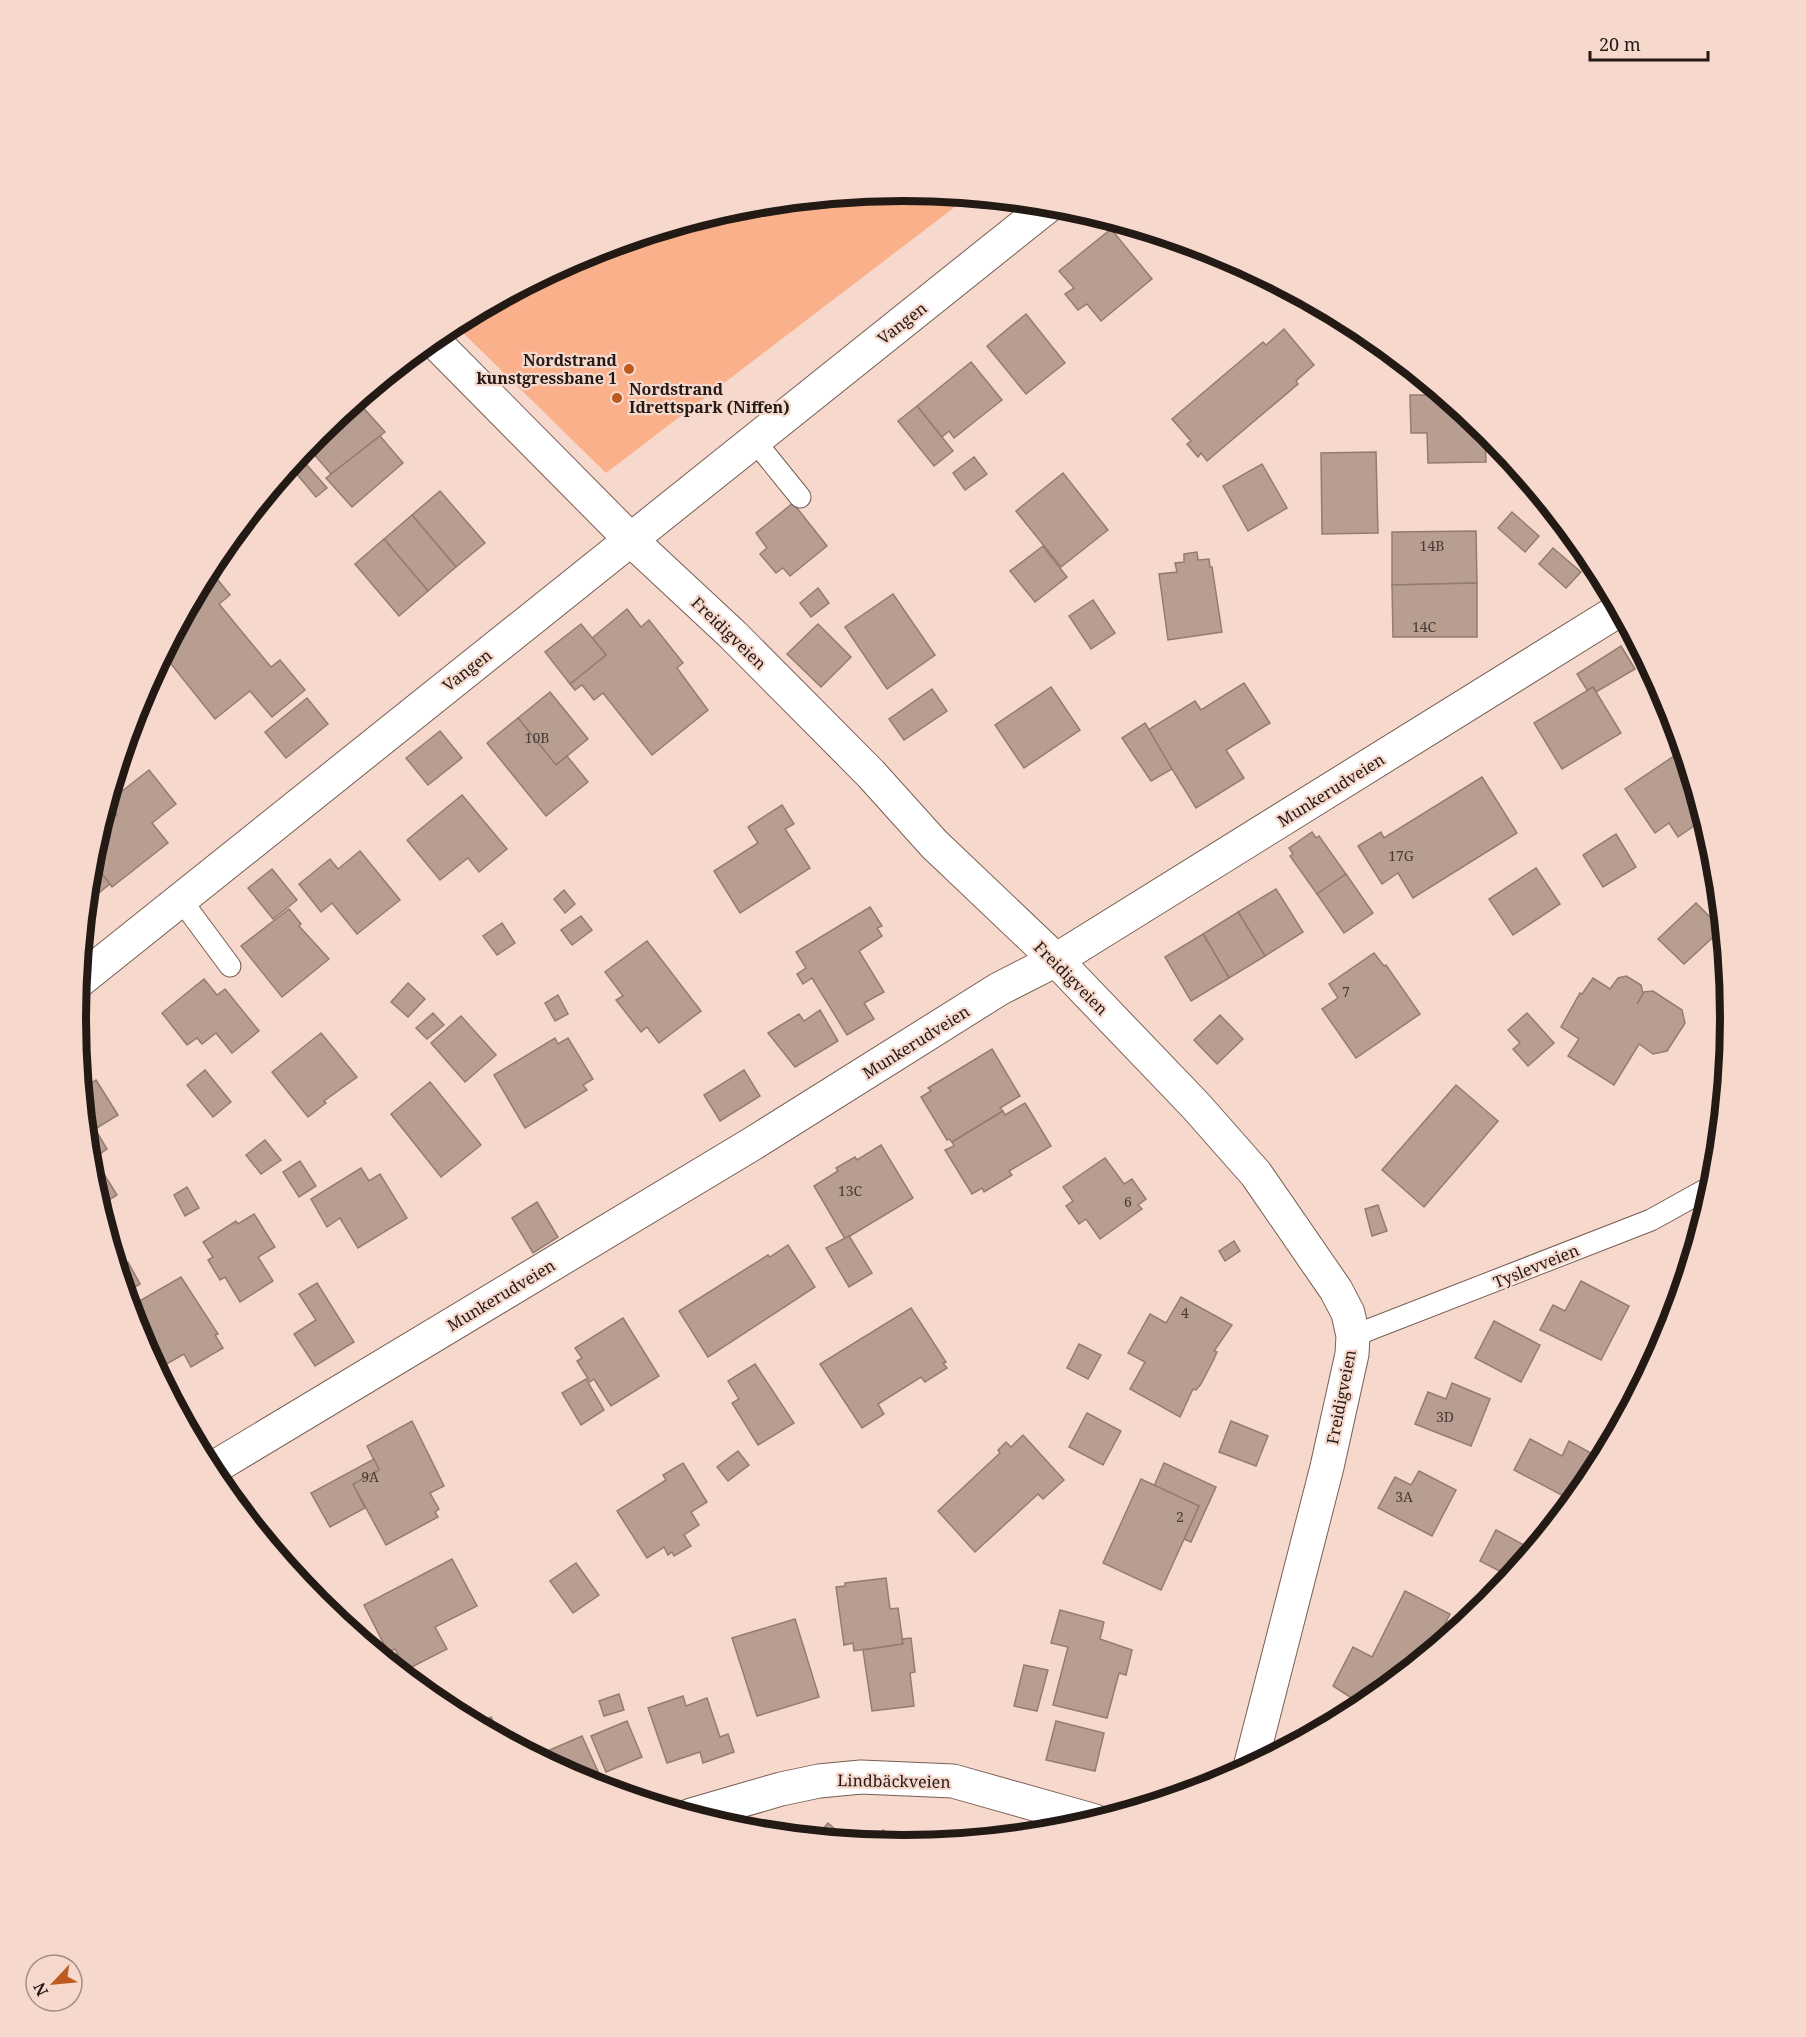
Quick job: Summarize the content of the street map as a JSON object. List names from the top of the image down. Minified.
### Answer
{"streets":{"street":["Vangen","Freidigveien","Munkerudveien","Lindbäckveien"],"lane":["Tyslevveien"]},"crossings":[["Vangen","Freidigveien"],["Freidigveien","Munkerudveien"],["Freidigveien","Tyslevveien"]],"places":["Nordstrand kunstgressbane 1","Nordstrand Idrettspark (Niffen)"],"house_numbers":["14B","14C","10B","17G","7","13C","6","4","3D","9A","3A","2"],"scale_bar":"20 m","north":"bottom left"}
